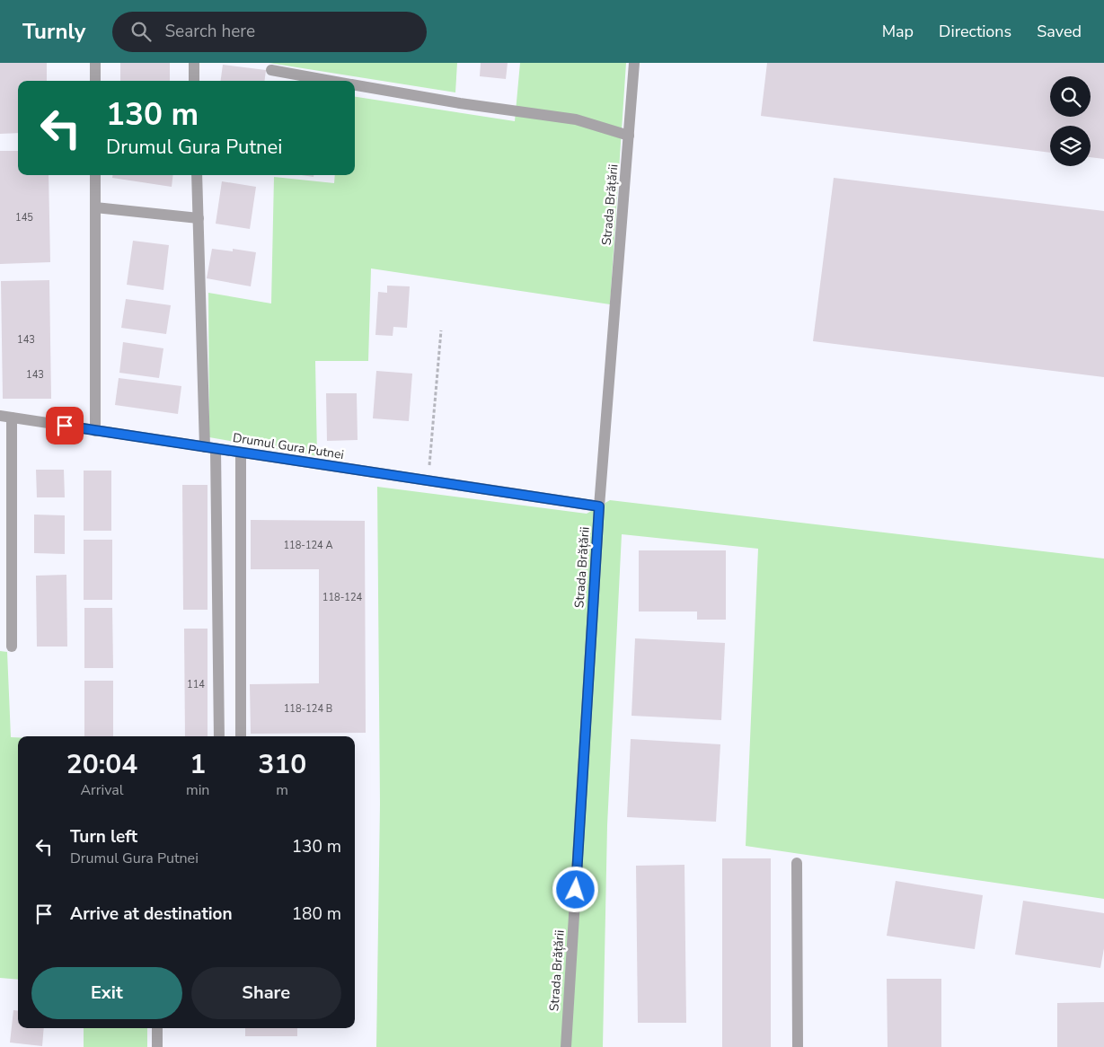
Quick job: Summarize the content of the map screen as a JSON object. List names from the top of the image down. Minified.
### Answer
{"streets":{"street":["Strada Brățării","Drumul Gura Putnei"]},"crossings":[["Strada Brățării","Drumul Gura Putnei"]],"house_numbers":["145","143","143","118-124 A","118-124","114","118-124 B"],"page":{"header":"Turnly","search":"Search here","nav":["Map","Directions","Saved"],"turn":["130 m","Drumul Gura Putnei"],"eta":["20:04","Arrival","1","min","310","m"],"list":[{"name":"Turn left","note":"Drumul Gura Putnei","value":"130 m"},{"name":"Arrive at destination","value":"180 m"}],"buttons":["Exit","Share"]}}
